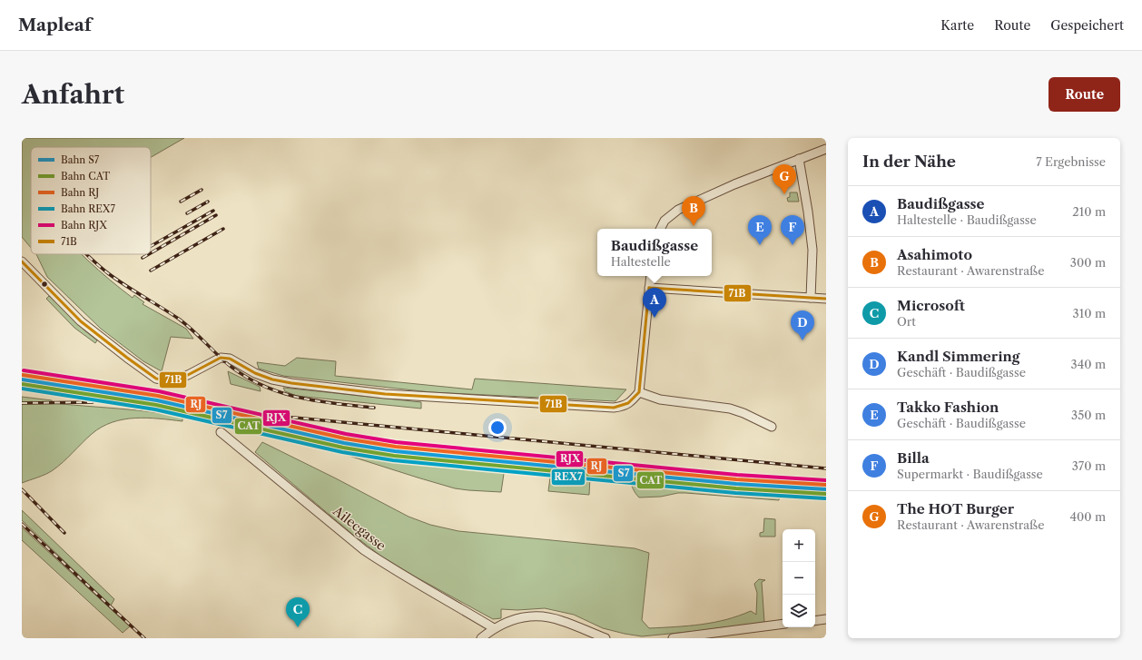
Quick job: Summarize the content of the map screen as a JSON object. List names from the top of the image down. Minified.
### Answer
{"streets":{"street":["Ailecgasse"]},"lines":["transit line 71B","rail line RJX","rail line RJ","rail line S7","rail line CAT","rail line REX7"],"legend":["Bahn S7","Bahn CAT","Bahn RJ","Bahn REX7","Bahn RJX","71B"],"page":{"header":"Mapleaf","nav":["Karte","Route","Gespeichert"],"buttons":"Route","title":"Anfahrt","heading":["In der Nähe","7 Ergebnisse"],"pins":["G","B","E","F","A","D","C"],"list":[{"mark":"A","name":"Baudißgasse","note":"Haltestelle · Baudißgasse","value":"210 m"},{"mark":"B","name":"Asahimoto","note":"Restaurant · Awarenstraße","value":"300 m"},{"mark":"C","name":"Microsoft","note":"Ort","value":"310 m"},{"mark":"D","name":"Kandl Simmering","note":"Geschäft · Baudißgasse","value":"340 m"},{"mark":"E","name":"Takko Fashion","note":"Geschäft · Baudißgasse","value":"350 m"},{"mark":"F","name":"Billa","note":"Supermarkt · Baudißgasse","value":"370 m"},{"mark":"G","name":"The HOT Burger","note":"Restaurant · Awarenstraße","value":"400 m"}],"popup":["Baudißgasse","Haltestelle"],"map_buttons":["+","−"]}}
